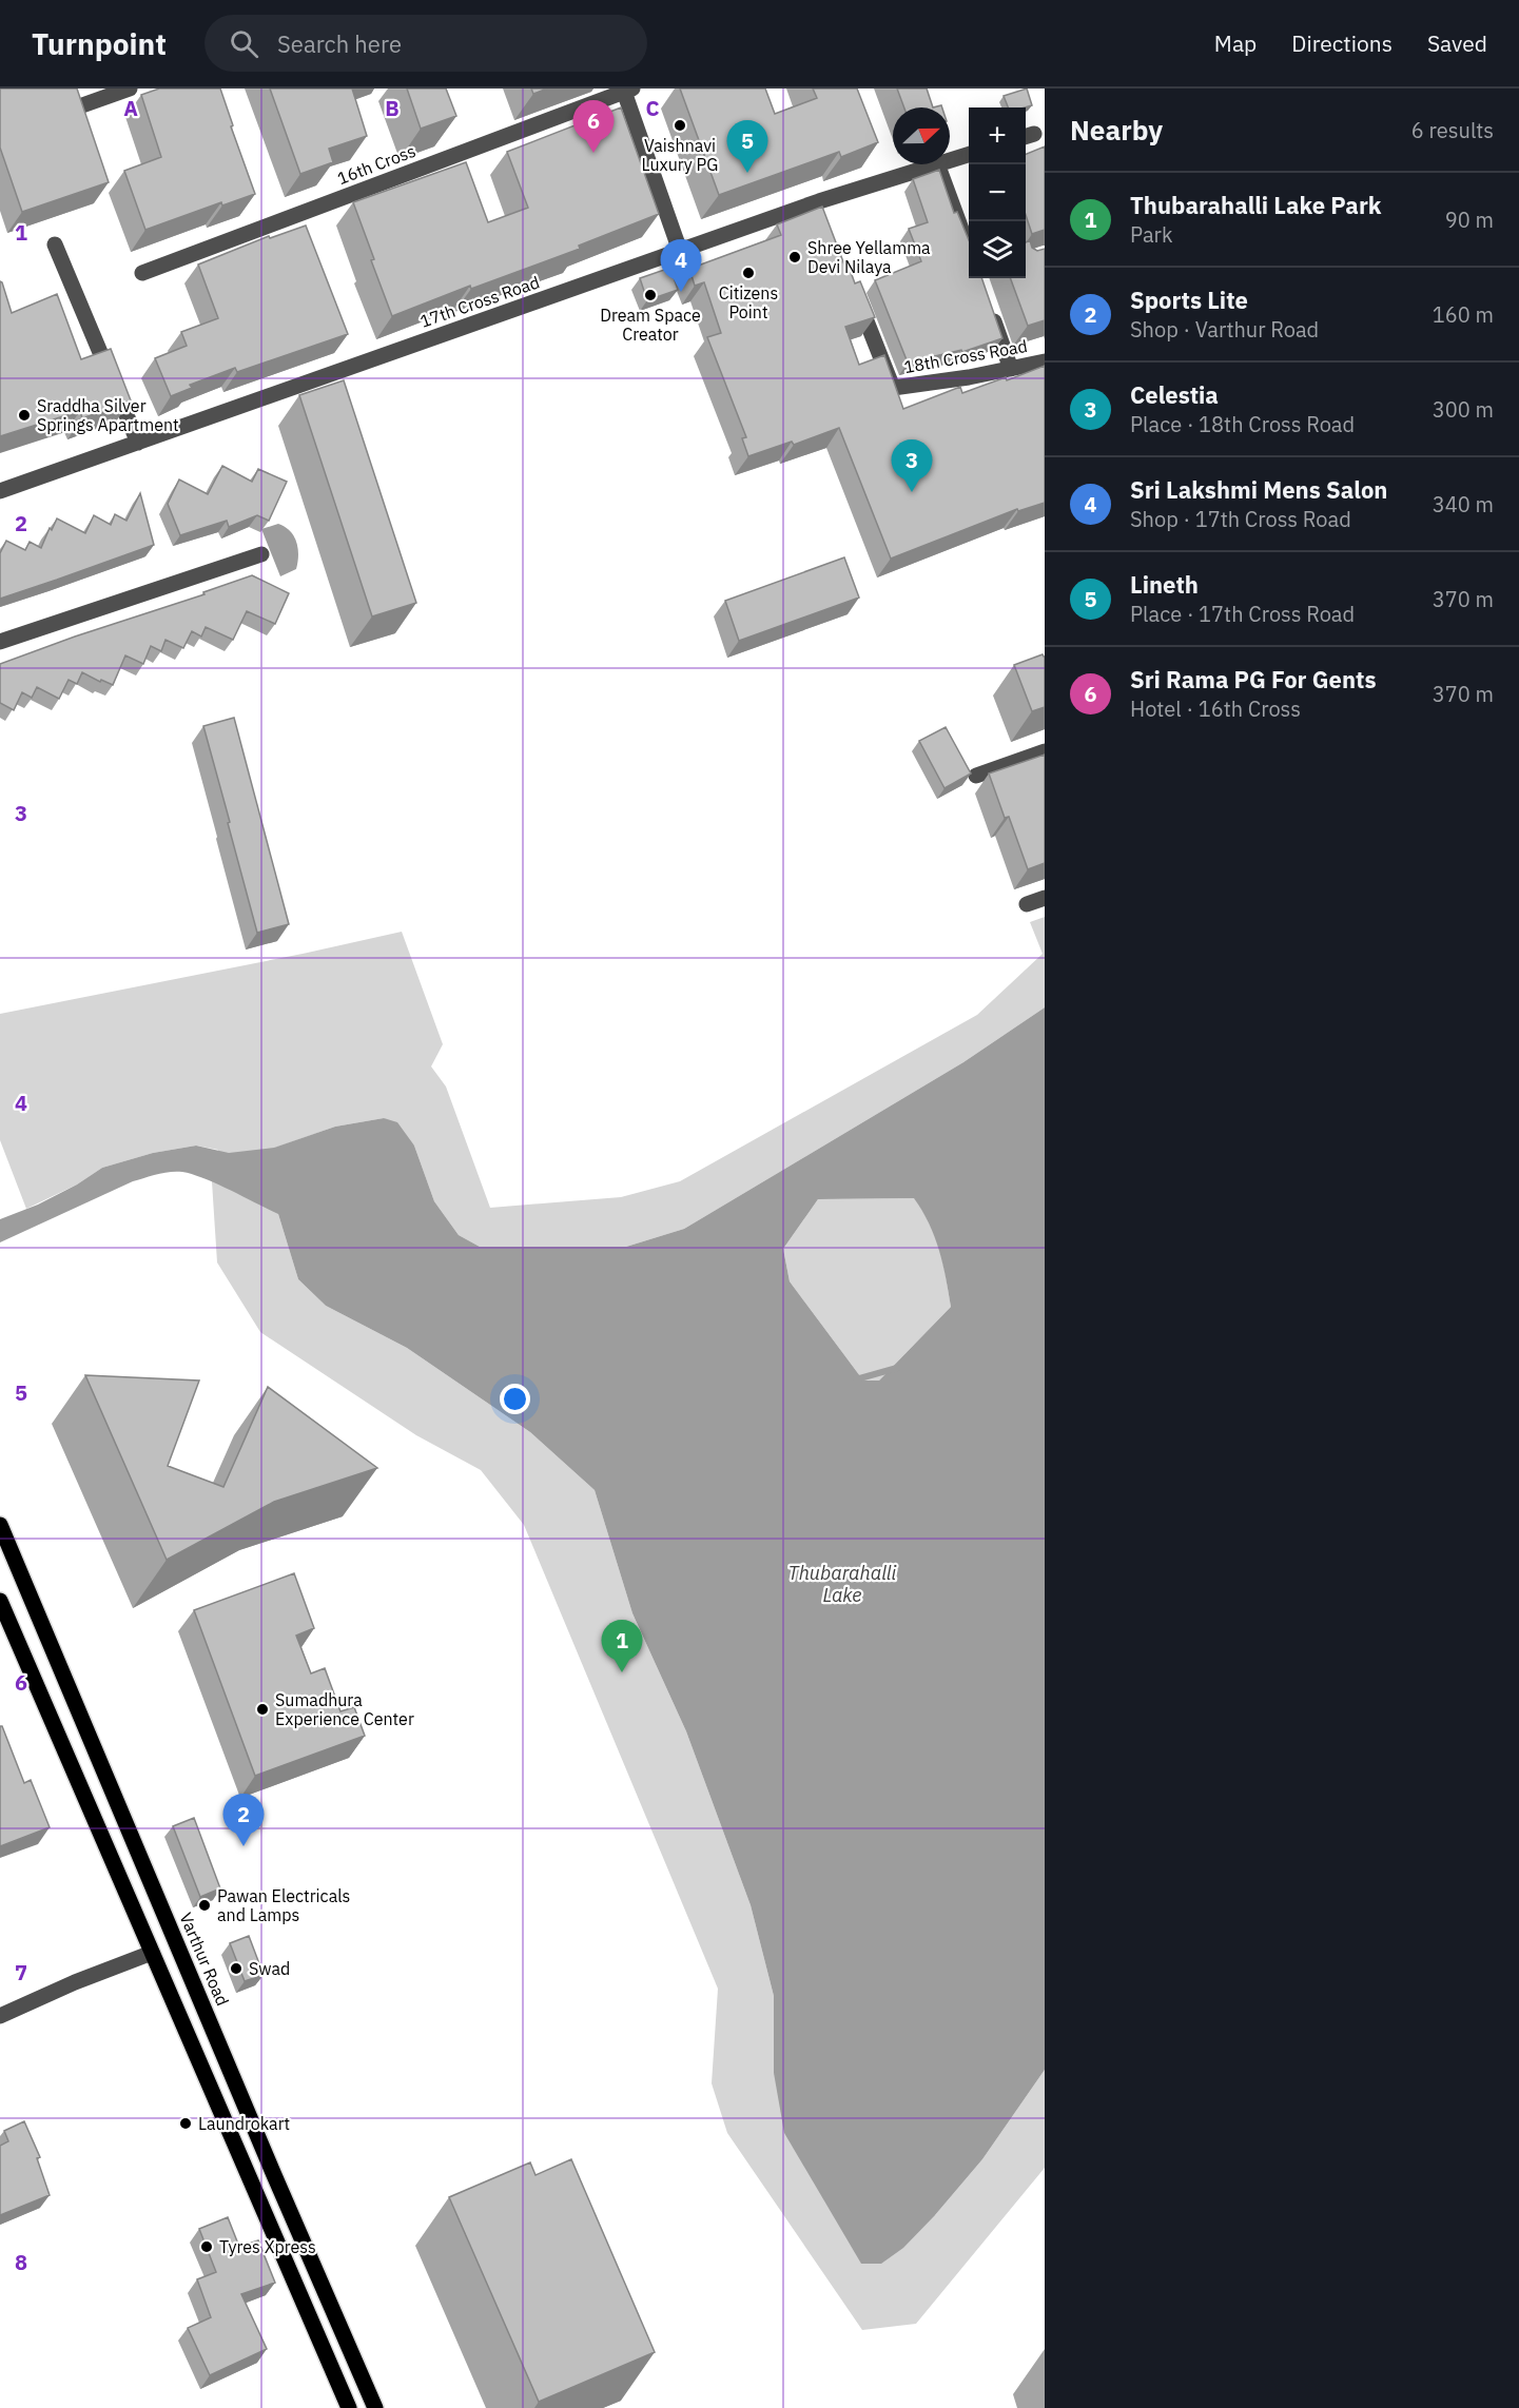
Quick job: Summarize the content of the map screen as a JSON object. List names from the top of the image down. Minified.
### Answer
{"streets":{"main road":["Varthur Road"],"street":["16th Cross","17th Cross Road","18th Cross Road"]},"water":["Thubarahalli Lake"],"places":["Vaishnavi Luxury PG","Shree Yellamma Devi Nilaya","Citizens Point","Dream Space Creator","Sraddha Silver Springs Apartment","Sumadhura Experience Center","Pawan Electricals and Lamps","Swad","Laundrokart","Tyres Xpress"],"north":"right","page":{"header":"Turnpoint","search":"Search here","nav":["Map","Directions","Saved"],"heading":["Nearby","6 results"],"pins":["6","5","4","3","1","2"],"map_buttons":["+","−"],"list":[{"mark":"1","name":"Thubarahalli Lake Park","note":"Park","value":"90 m"},{"mark":"2","name":"Sports Lite","note":"Shop · Varthur Road","value":"160 m"},{"mark":"3","name":"Celestia","note":"Place · 18th Cross Road","value":"300 m"},{"mark":"4","name":"Sri Lakshmi Mens Salon","note":"Shop · 17th Cross Road","value":"340 m"},{"mark":"5","name":"Lineth","note":"Place · 17th Cross Road","value":"370 m"},{"mark":"6","name":"Sri Rama PG For Gents","note":"Hotel · 16th Cross","value":"370 m"}]},"grid":{"columns":["A","B","C"],"rows":["1","2","3","4","5","6","7","8"]}}
